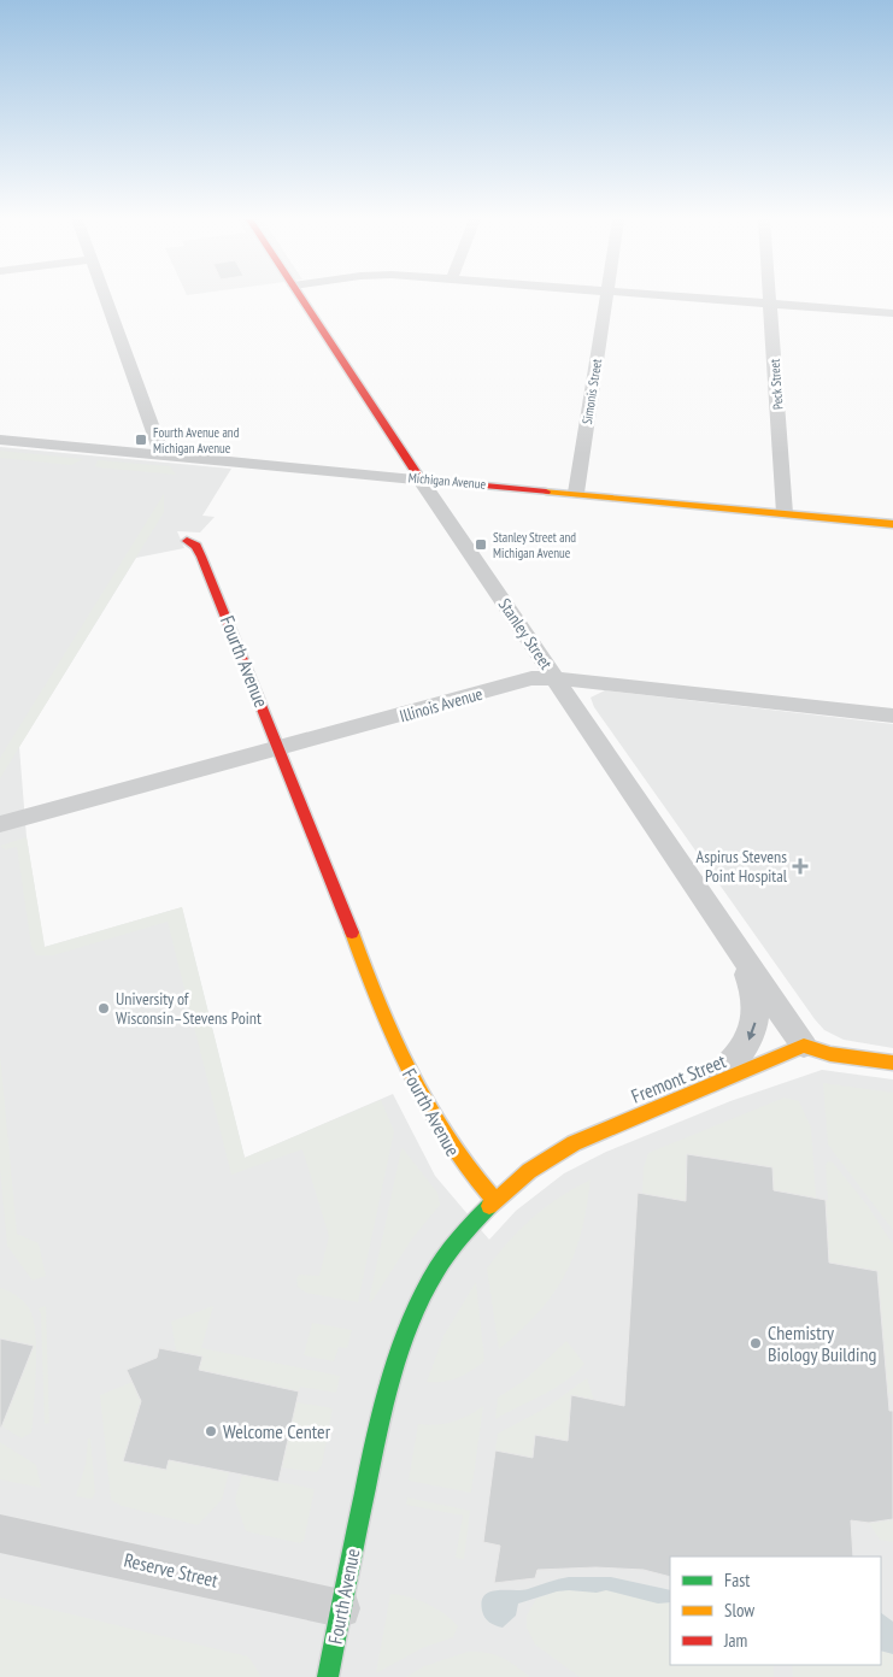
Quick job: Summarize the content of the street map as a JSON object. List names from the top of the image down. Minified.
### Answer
{"streets":{"street":["Peck Street","Simonis Street","Michigan Avenue","Stanley Street","Fourth Avenue","Illinois Avenue","Fremont Street","Reserve Street"]},"crossings":[["Peck Street","Michigan Avenue"],["Simonis Street","Michigan Avenue"],["Michigan Avenue","Stanley Street"],["Stanley Street","Illinois Avenue"],["Stanley Street","Fremont Street"],["Fourth Avenue","Illinois Avenue"],["Fourth Avenue","Fremont Street"],["Fourth Avenue","Reserve Street"]],"places":{"transit":["Fourth Avenue and Michigan Avenue","Stanley Street and Michigan Avenue"],"health":["Aspirus Stevens Point Hospital"],"other":["University of Wisconsin–Stevens Point","Chemistry Biology Building","Welcome Center"]},"legend":["Fast","Slow","Jam"]}
